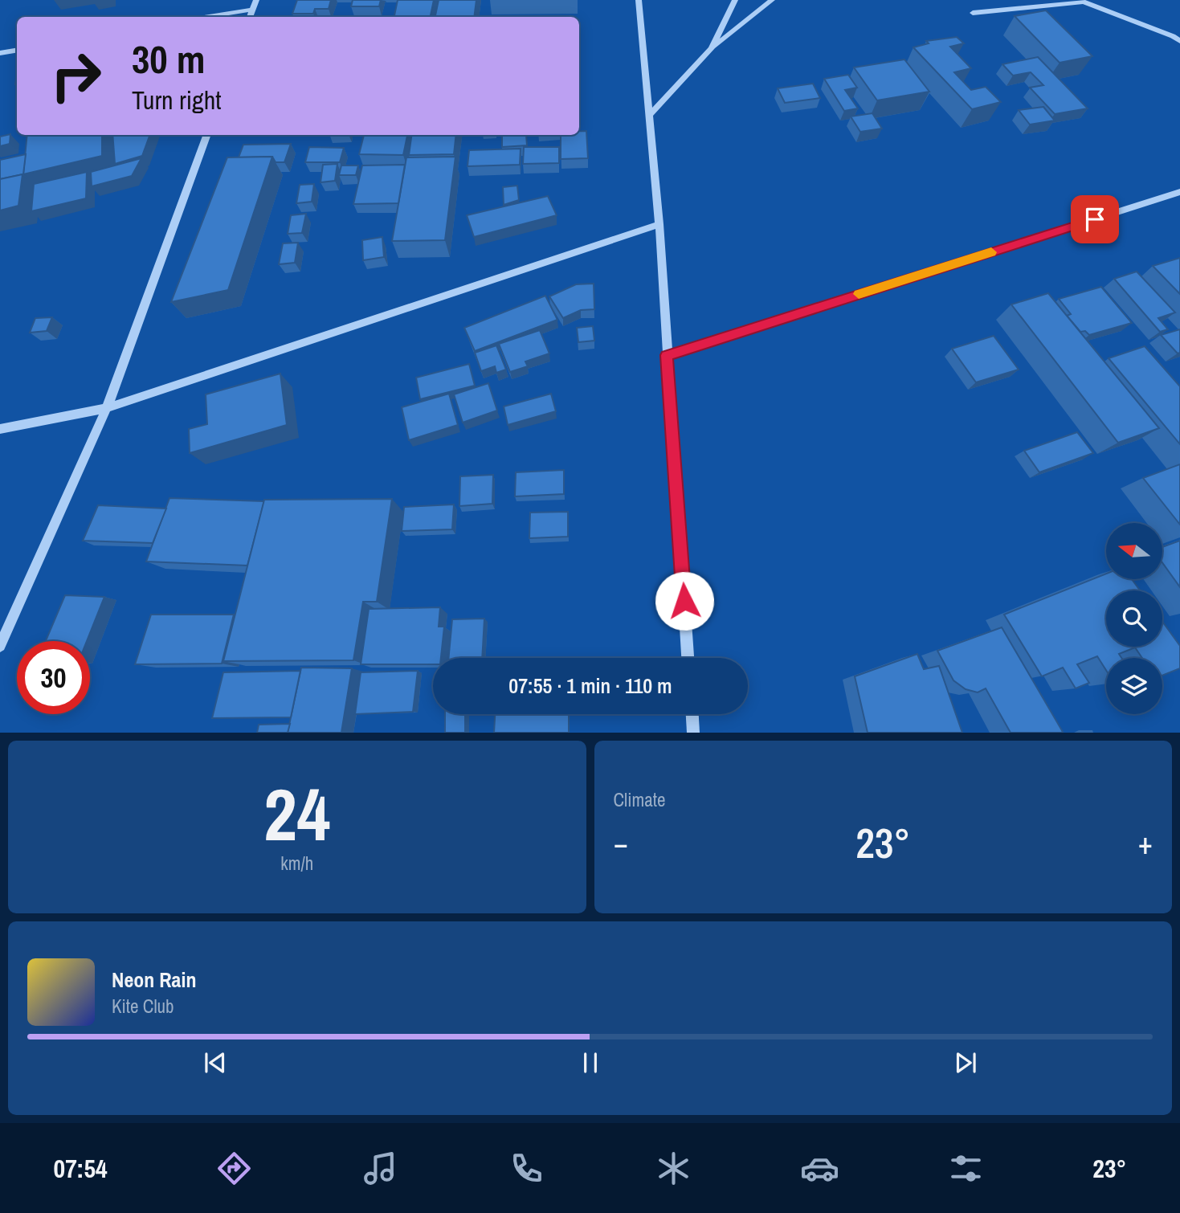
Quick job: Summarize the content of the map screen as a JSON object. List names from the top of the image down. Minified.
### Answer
{"north":"left","page":{"turn":["30 m","Turn right"],"limit":"30","trip":"07:55 · 1 min · 110 m","tile":[["24","km/h"],"Climate"],"heat":["−","23°","+"],"song":["Neon Rain","Kite Club"],"tabs":["07:54","23°"]}}
